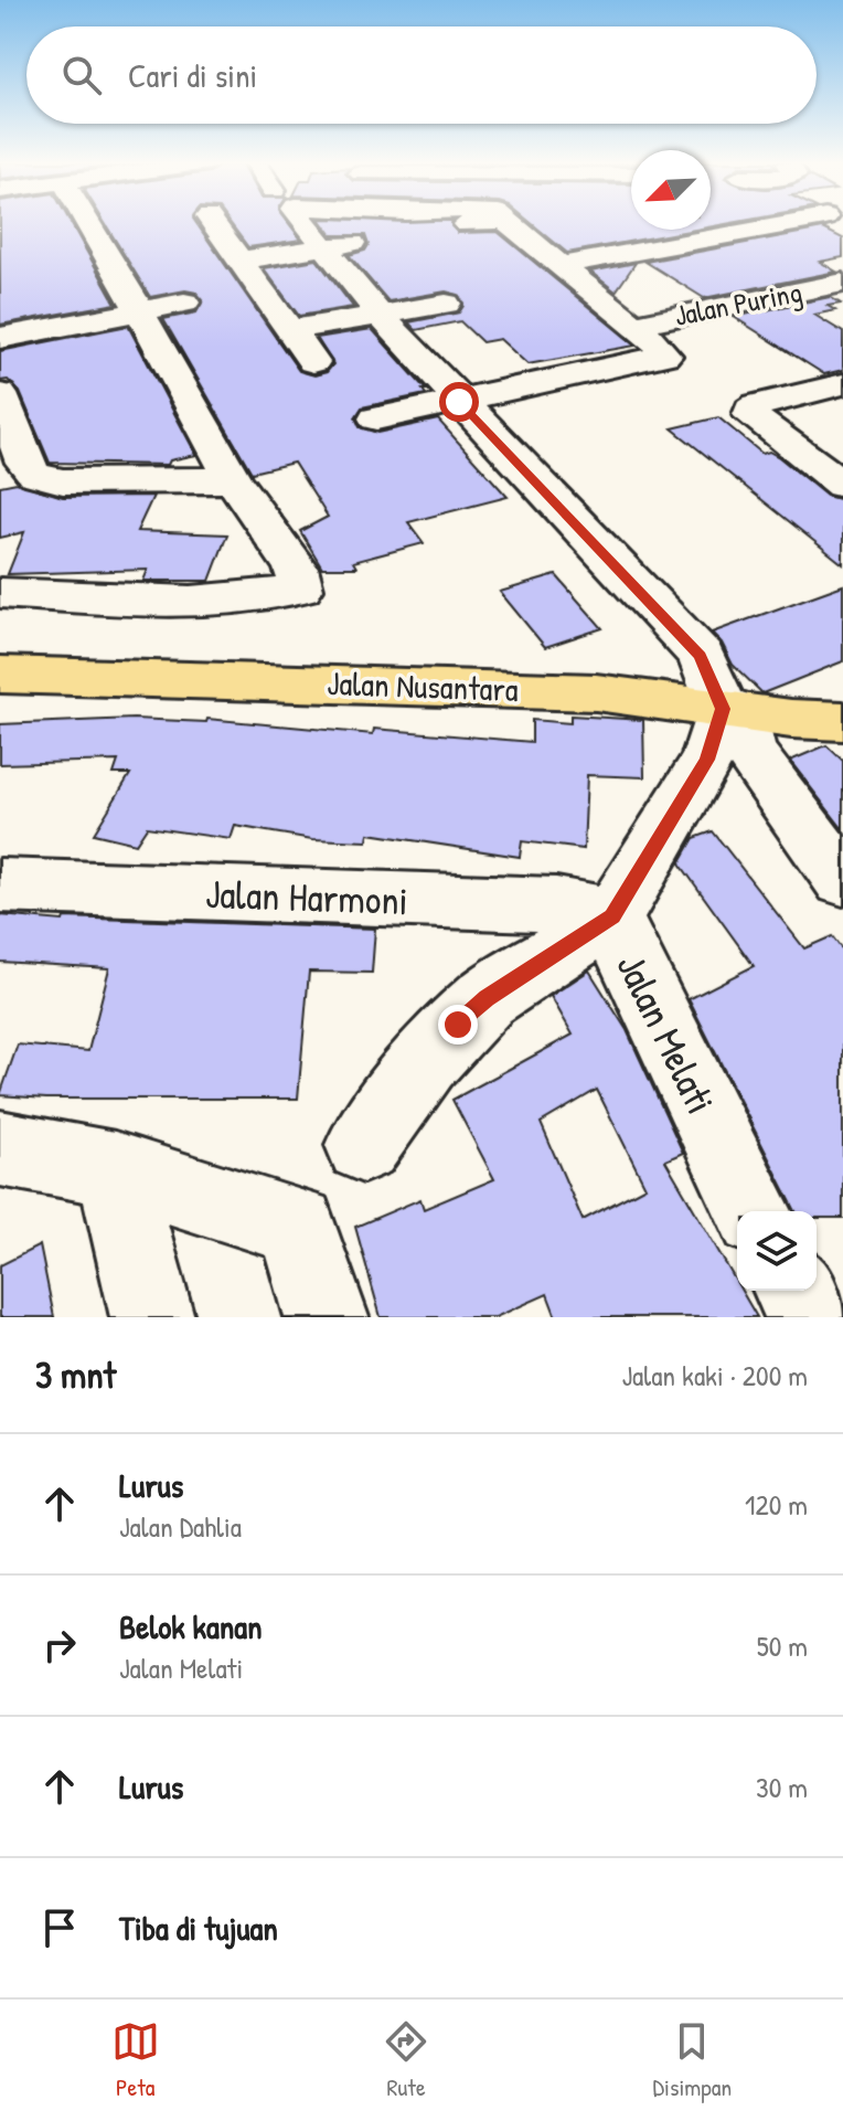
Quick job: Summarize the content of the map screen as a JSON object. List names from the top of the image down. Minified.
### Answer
{"streets":{"main road":["Jalan Nusantara"],"street":["Jalan Puring","Jalan Harmoni","Jalan Melati"]},"crossings":[["Jalan Nusantara","Jalan Melati"],["Jalan Harmoni","Jalan Melati"]],"north":"bottom left","page":{"search":"Cari di sini","heading":["3 mnt","Jalan kaki · 200 m"],"list":[["Lurus","Jalan Dahlia","120 m"],["Belok kanan","Jalan Melati","50 m"],["Lurus","30 m"],"Tiba di tujuan"],"nav":["Peta","Rute","Disimpan"]}}
